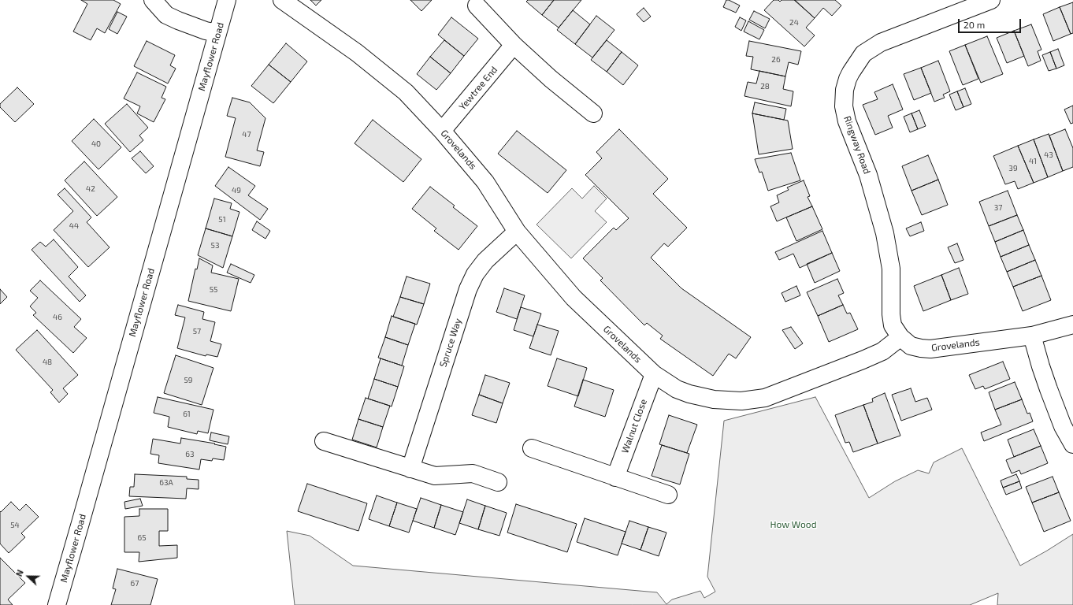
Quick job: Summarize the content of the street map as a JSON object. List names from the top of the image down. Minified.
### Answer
{"streets":{"street":["Mayflower Road","Yewtree End","Ringway Road","Grovelands","Spruce Way","Walnut Close"]},"crossings":[["Yewtree End","Grovelands"],["Ringway Road","Grovelands"],["Grovelands","Spruce Way"],["Grovelands","Walnut Close"]],"parks":["How Wood"],"house_numbers":["24","26","28","47","40","43","41","39","42","49","37","51","44","53","55","46","57","48","59","61","63","63A","54","65","67"],"scale_bar":"20 m","north":"left"}
